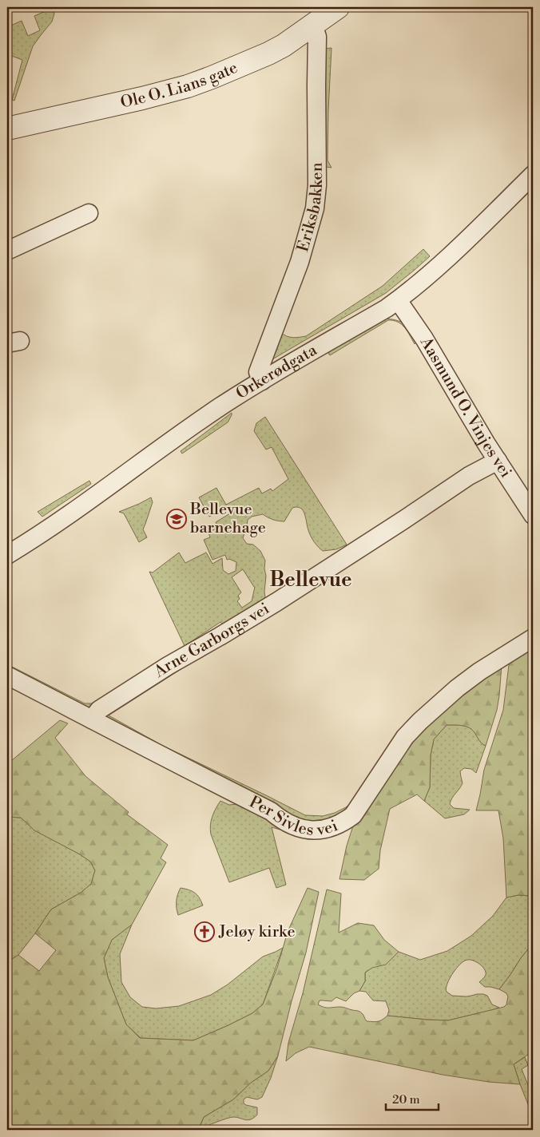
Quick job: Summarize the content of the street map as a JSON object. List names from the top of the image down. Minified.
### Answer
{"streets":{"street":["Ole O. Lians gate","Eriksbakken","Orkerødgata","Aasmund O. Vinjes vei","Arne Garborgs vei","Per Sivles vei"]},"crossings":[["Ole O. Lians gate","Eriksbakken"],["Eriksbakken","Orkerødgata"],["Orkerødgata","Aasmund O. Vinjes vei"],["Aasmund O. Vinjes vei","Arne Garborgs vei"],["Arne Garborgs vei","Per Sivles vei"]],"districts":["Bellevue"],"places":{"school or university":["Bellevue barnehage"],"church":["Jeløy kirke"]},"scale_bar":"20 m"}
